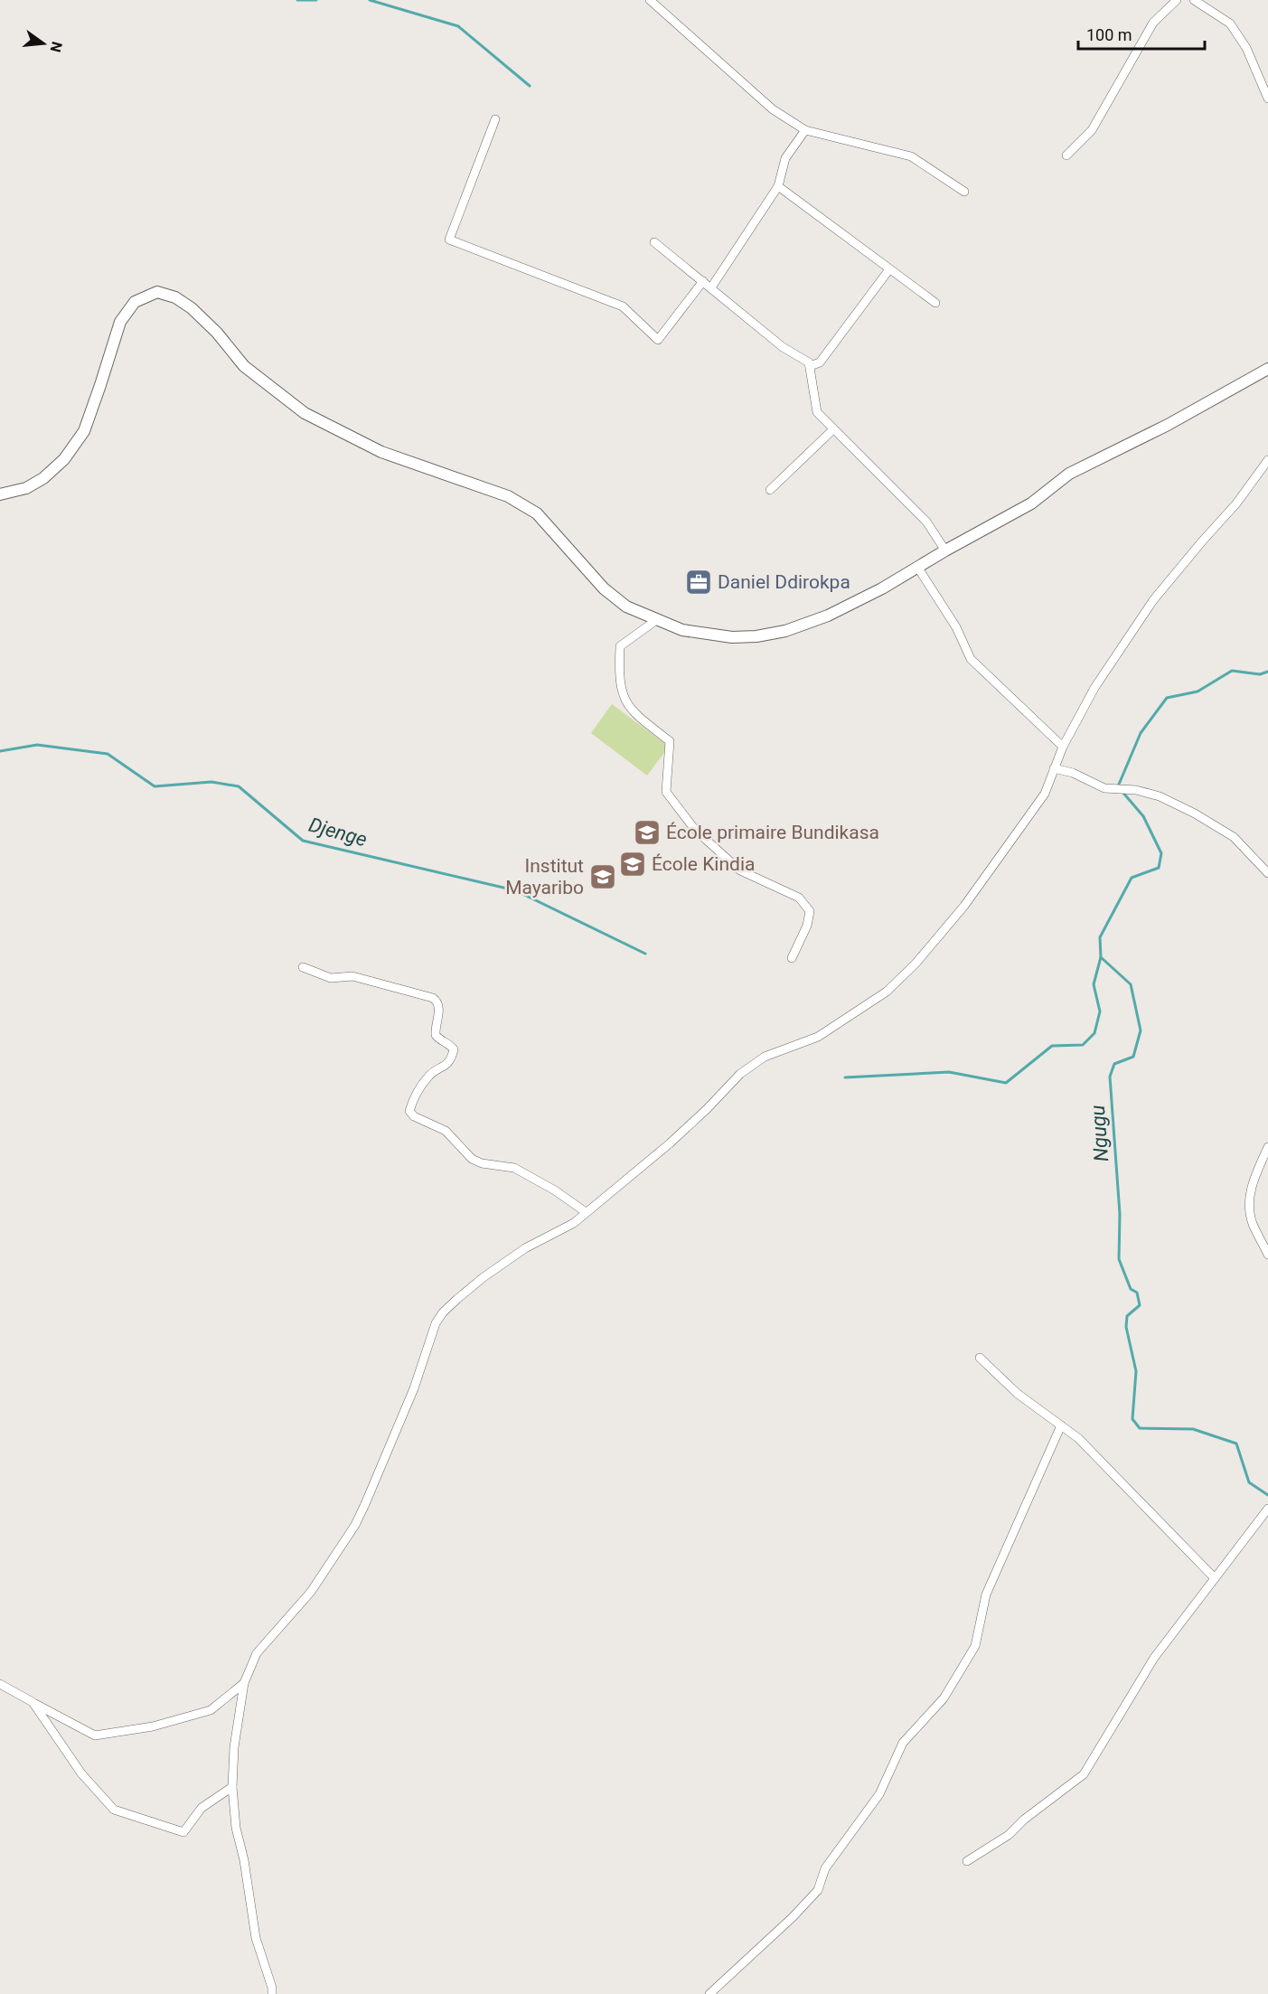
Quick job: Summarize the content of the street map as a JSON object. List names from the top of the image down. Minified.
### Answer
{"water":["Djenge","Ngugu"],"places":{"office":["Daniel Ddirokpa"],"school or university":["École primaire Bundikasa","École Kindia","Institut Mayaribo"]},"scale_bar":"100 m","north":"right"}
